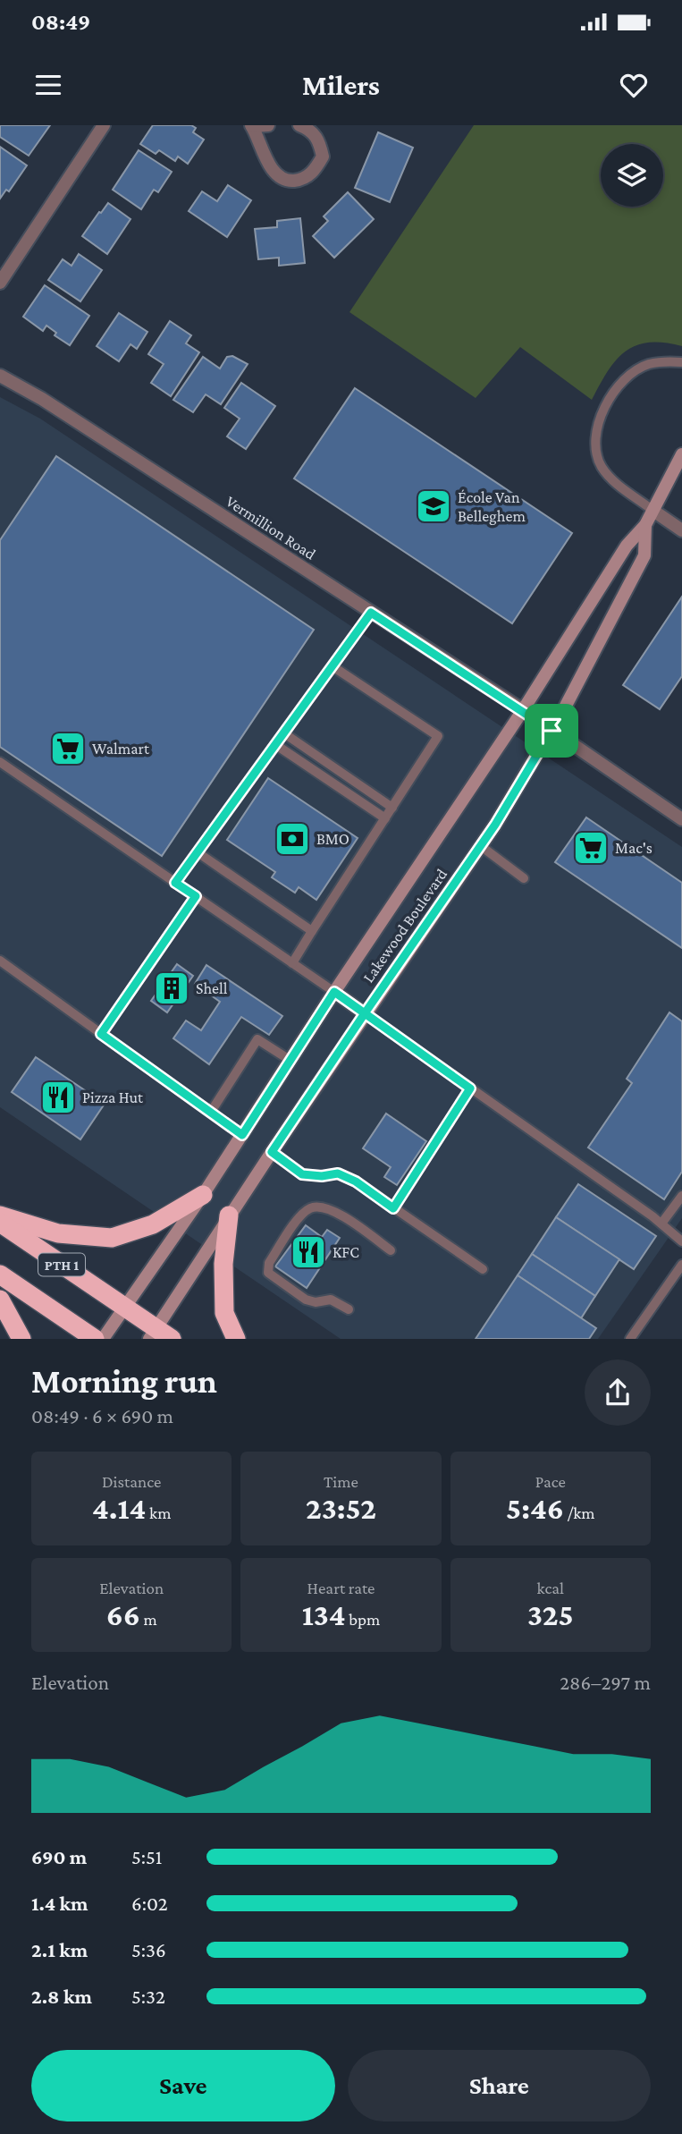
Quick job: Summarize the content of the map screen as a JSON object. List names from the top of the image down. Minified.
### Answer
{"streets":{"highway":["PTH 1"],"street":["Vermillion Road","Lakewood Boulevard"]},"crossings":[["Vermillion Road","Lakewood Boulevard"],["Lakewood Boulevard","PTH 1"]],"places":{"school or university":["École Van Belleghem"],"supermarket":["Walmart","Mac's"],"bank":["BMO"],"building":["Shell"],"restaurant":["Pizza Hut","KFC"]},"page":{"status":"08:49","header":"Milers","heading":["Morning run","08:49 · 6 × 690 m"],"stats":[["Distance","4.14 km"],["Time","23:52"],["Pace","5:46 /km"],["Elevation","66 m"],["Heart rate","134 bpm"],["kcal","325"]],"chart":["Elevation","286–297 m"],"list":[{"name":"690 m","note":"5:51"},{"name":"1.4 km","note":"6:02"},{"name":"2.1 km","note":"5:36"},{"name":"2.8 km","note":"5:32"}],"buttons":["Save","Share"]}}
